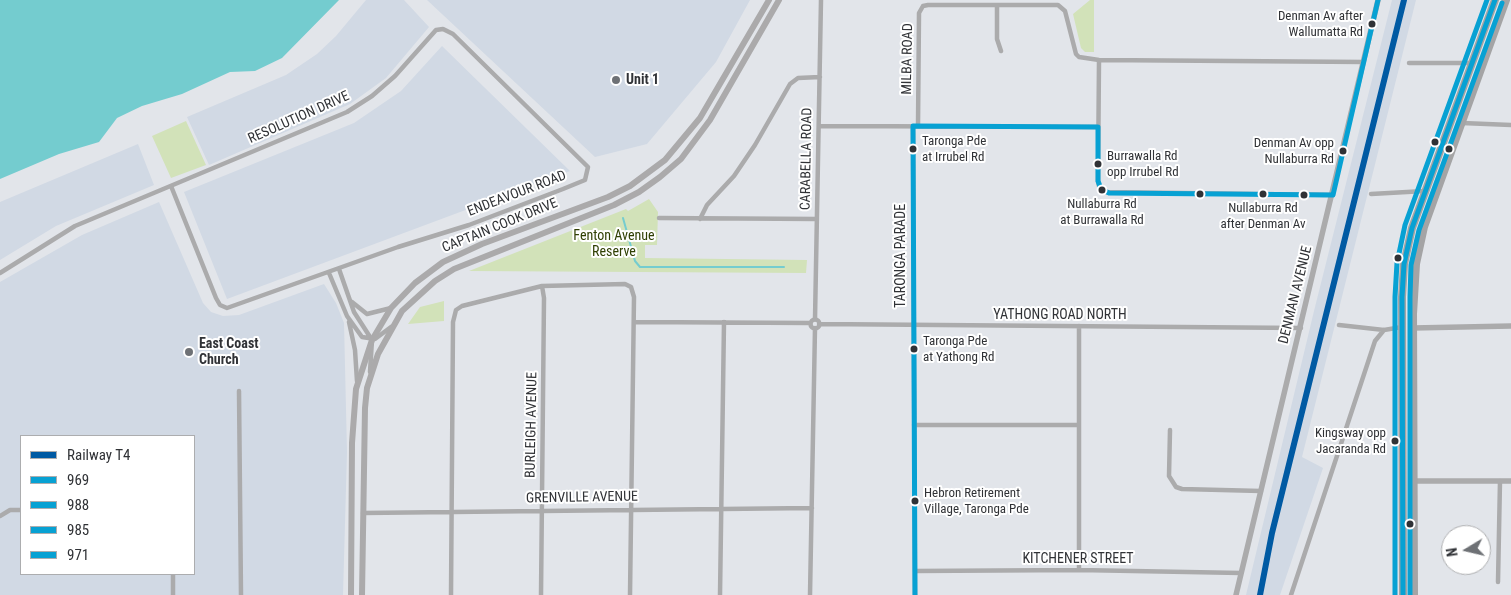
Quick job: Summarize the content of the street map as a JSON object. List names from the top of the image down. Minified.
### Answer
{"streets":{"main road":["CAPTAIN COOK DRIVE","GRENVILLE AVENUE"],"street":["MILBA ROAD","RESOLUTION DRIVE","CARABELLA ROAD","ENDEAVOUR ROAD","TARONGA PARADE","DENMAN AVENUE","YATHONG ROAD NORTH","BURLEIGH AVENUE","KITCHENER STREET"]},"crossings":[["MILBA ROAD","TARONGA PARADE"],["RESOLUTION DRIVE","ENDEAVOUR ROAD"],["CAPTAIN COOK DRIVE","GRENVILLE AVENUE"],["TARONGA PARADE","YATHONG ROAD NORTH"],["TARONGA PARADE","KITCHENER STREET"],["DENMAN AVENUE","YATHONG ROAD NORTH"],["DENMAN AVENUE","KITCHENER STREET"],["BURLEIGH AVENUE","GRENVILLE AVENUE"]],"parks":["Fenton Avenue Reserve"],"places":["Denman Av after Wallumatta Rd","Unit 1","Taronga Pde at Irrubel Rd","Denman Av opp Nullaburra Rd","Burrawalla Rd opp Irrubel Rd","Nullaburra Rd at Burrawalla Rd","Nullaburra Rd after Denman Av","Taronga Pde at Yathong Rd","East Coast Church","Kingsway opp Jacaranda Rd","Hebron Retirement Village, Taronga Pde"],"lines":["rail line T4","transit line 969","transit line 988","transit line 971","transit line 985"],"legend":["Railway T4","969","988","985","971"],"north":"left"}
